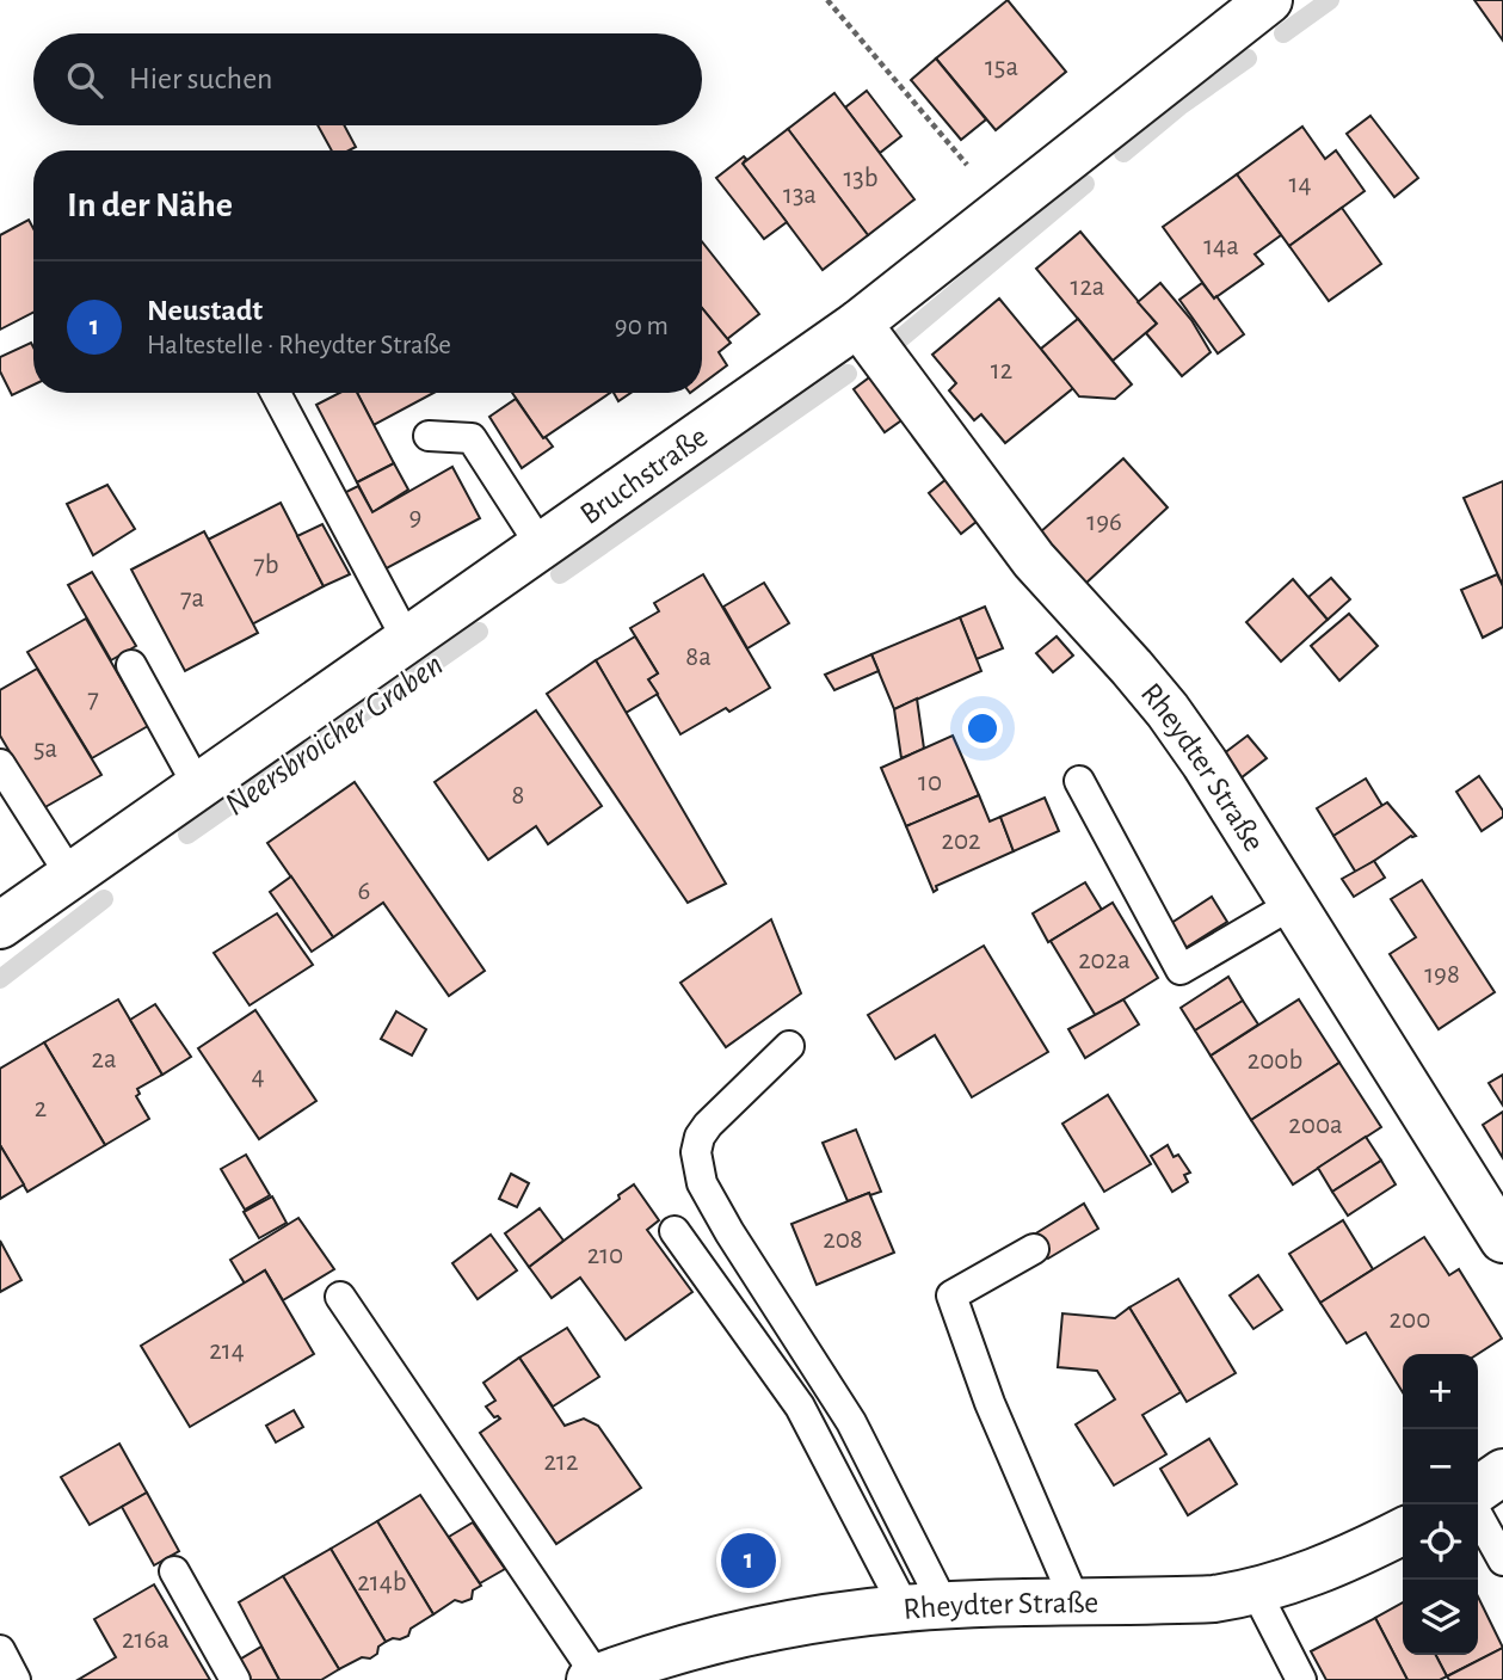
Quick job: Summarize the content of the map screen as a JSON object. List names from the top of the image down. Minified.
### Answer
{"streets":{"street":["Bruchstraße","Rheydter Straße"]},"crossings":[["Bruchstraße","Rheydter Straße"]],"water":["Neersbroicher Graben"],"house_numbers":["15a","13b","14","13a","14a","12a","12","9","196","7b","7a","8a","7","5a","10","8","202","6","202a","198","2a","200b","4","2","200a","208","210","200","214","212","214b","216a"],"page":{"search":"Hier suchen","heading":"In der Nähe","list":[{"mark":"1","name":"Neustadt","note":"Haltestelle · Rheydter Straße","value":"90 m"}],"map_buttons":["+","−"],"pins":"1"}}
